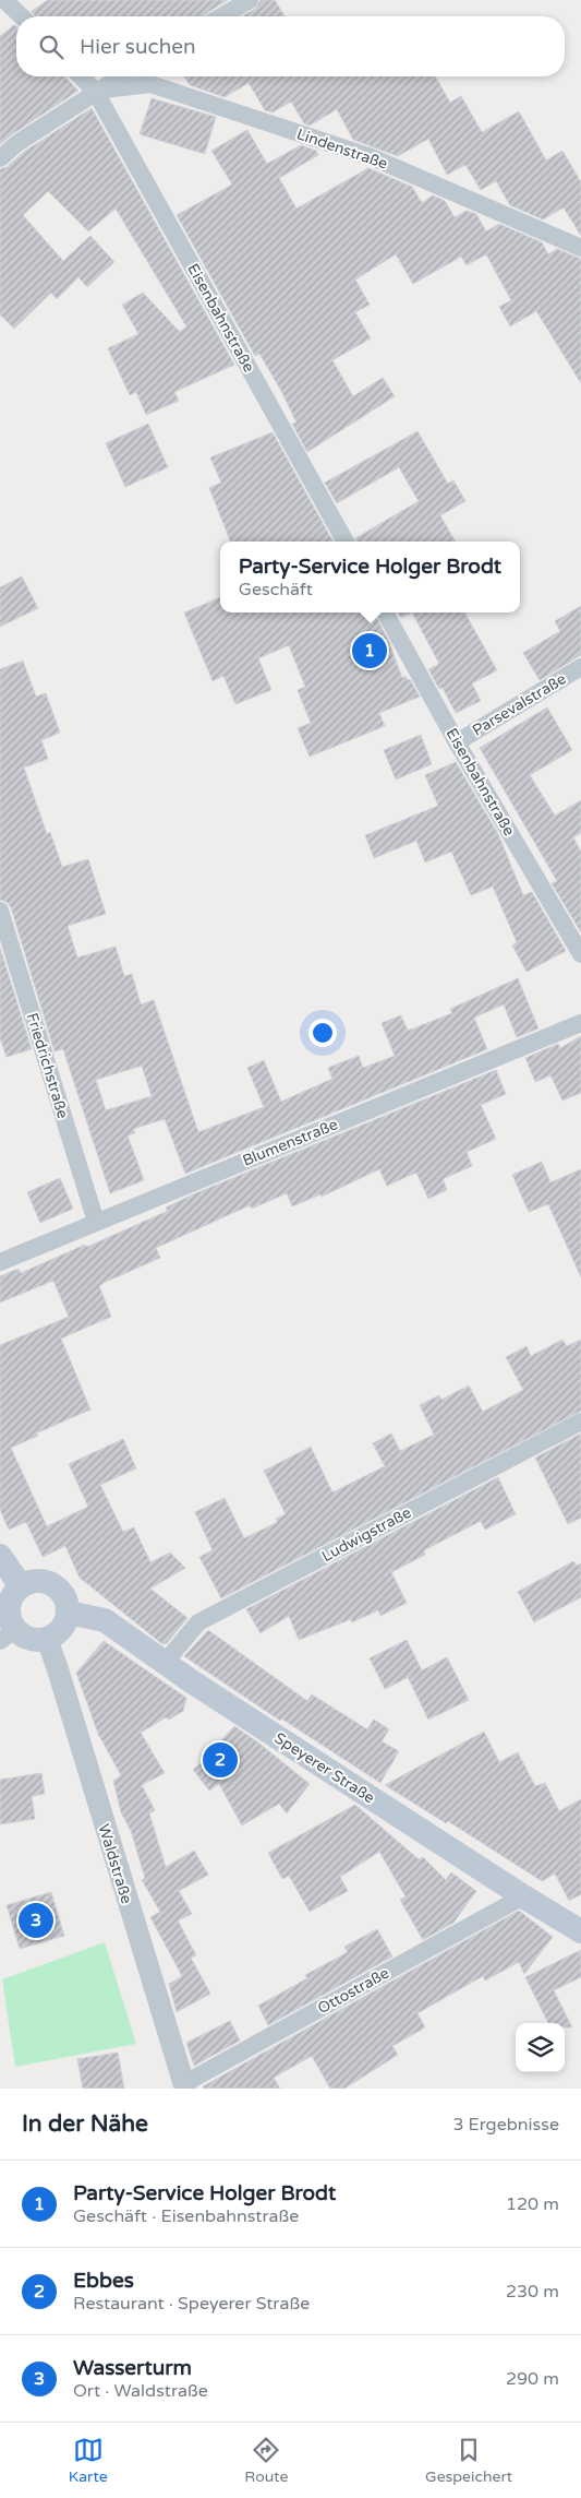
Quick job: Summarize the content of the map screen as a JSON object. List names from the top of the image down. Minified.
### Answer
{"streets":{"main road":["Speyerer Straße"],"street":["Lindenstraße","Eisenbahnstraße","Parsevalstraße","Friedrichstraße","Blumenstraße","Ludwigstraße","Waldstraße","Ottostraße"]},"crossings":[["Lindenstraße","Eisenbahnstraße"],["Eisenbahnstraße","Parsevalstraße"],["Friedrichstraße","Blumenstraße"],["Ludwigstraße","Speyerer Straße"],["Speyerer Straße","Waldstraße"],["Speyerer Straße","Ottostraße"],["Waldstraße","Ottostraße"]],"page":{"search":"Hier suchen","popup":["Party-Service Holger Brodt","Geschäft"],"pins":["1","2","3"],"heading":["In der Nähe","3 Ergebnisse"],"list":[{"mark":"1","name":"Party-Service Holger Brodt","note":"Geschäft · Eisenbahnstraße","value":"120 m"},{"mark":"2","name":"Ebbes","note":"Restaurant · Speyerer Straße","value":"230 m"},{"mark":"3","name":"Wasserturm","note":"Ort · Waldstraße","value":"290 m"}],"nav":["Karte","Route","Gespeichert"]}}
